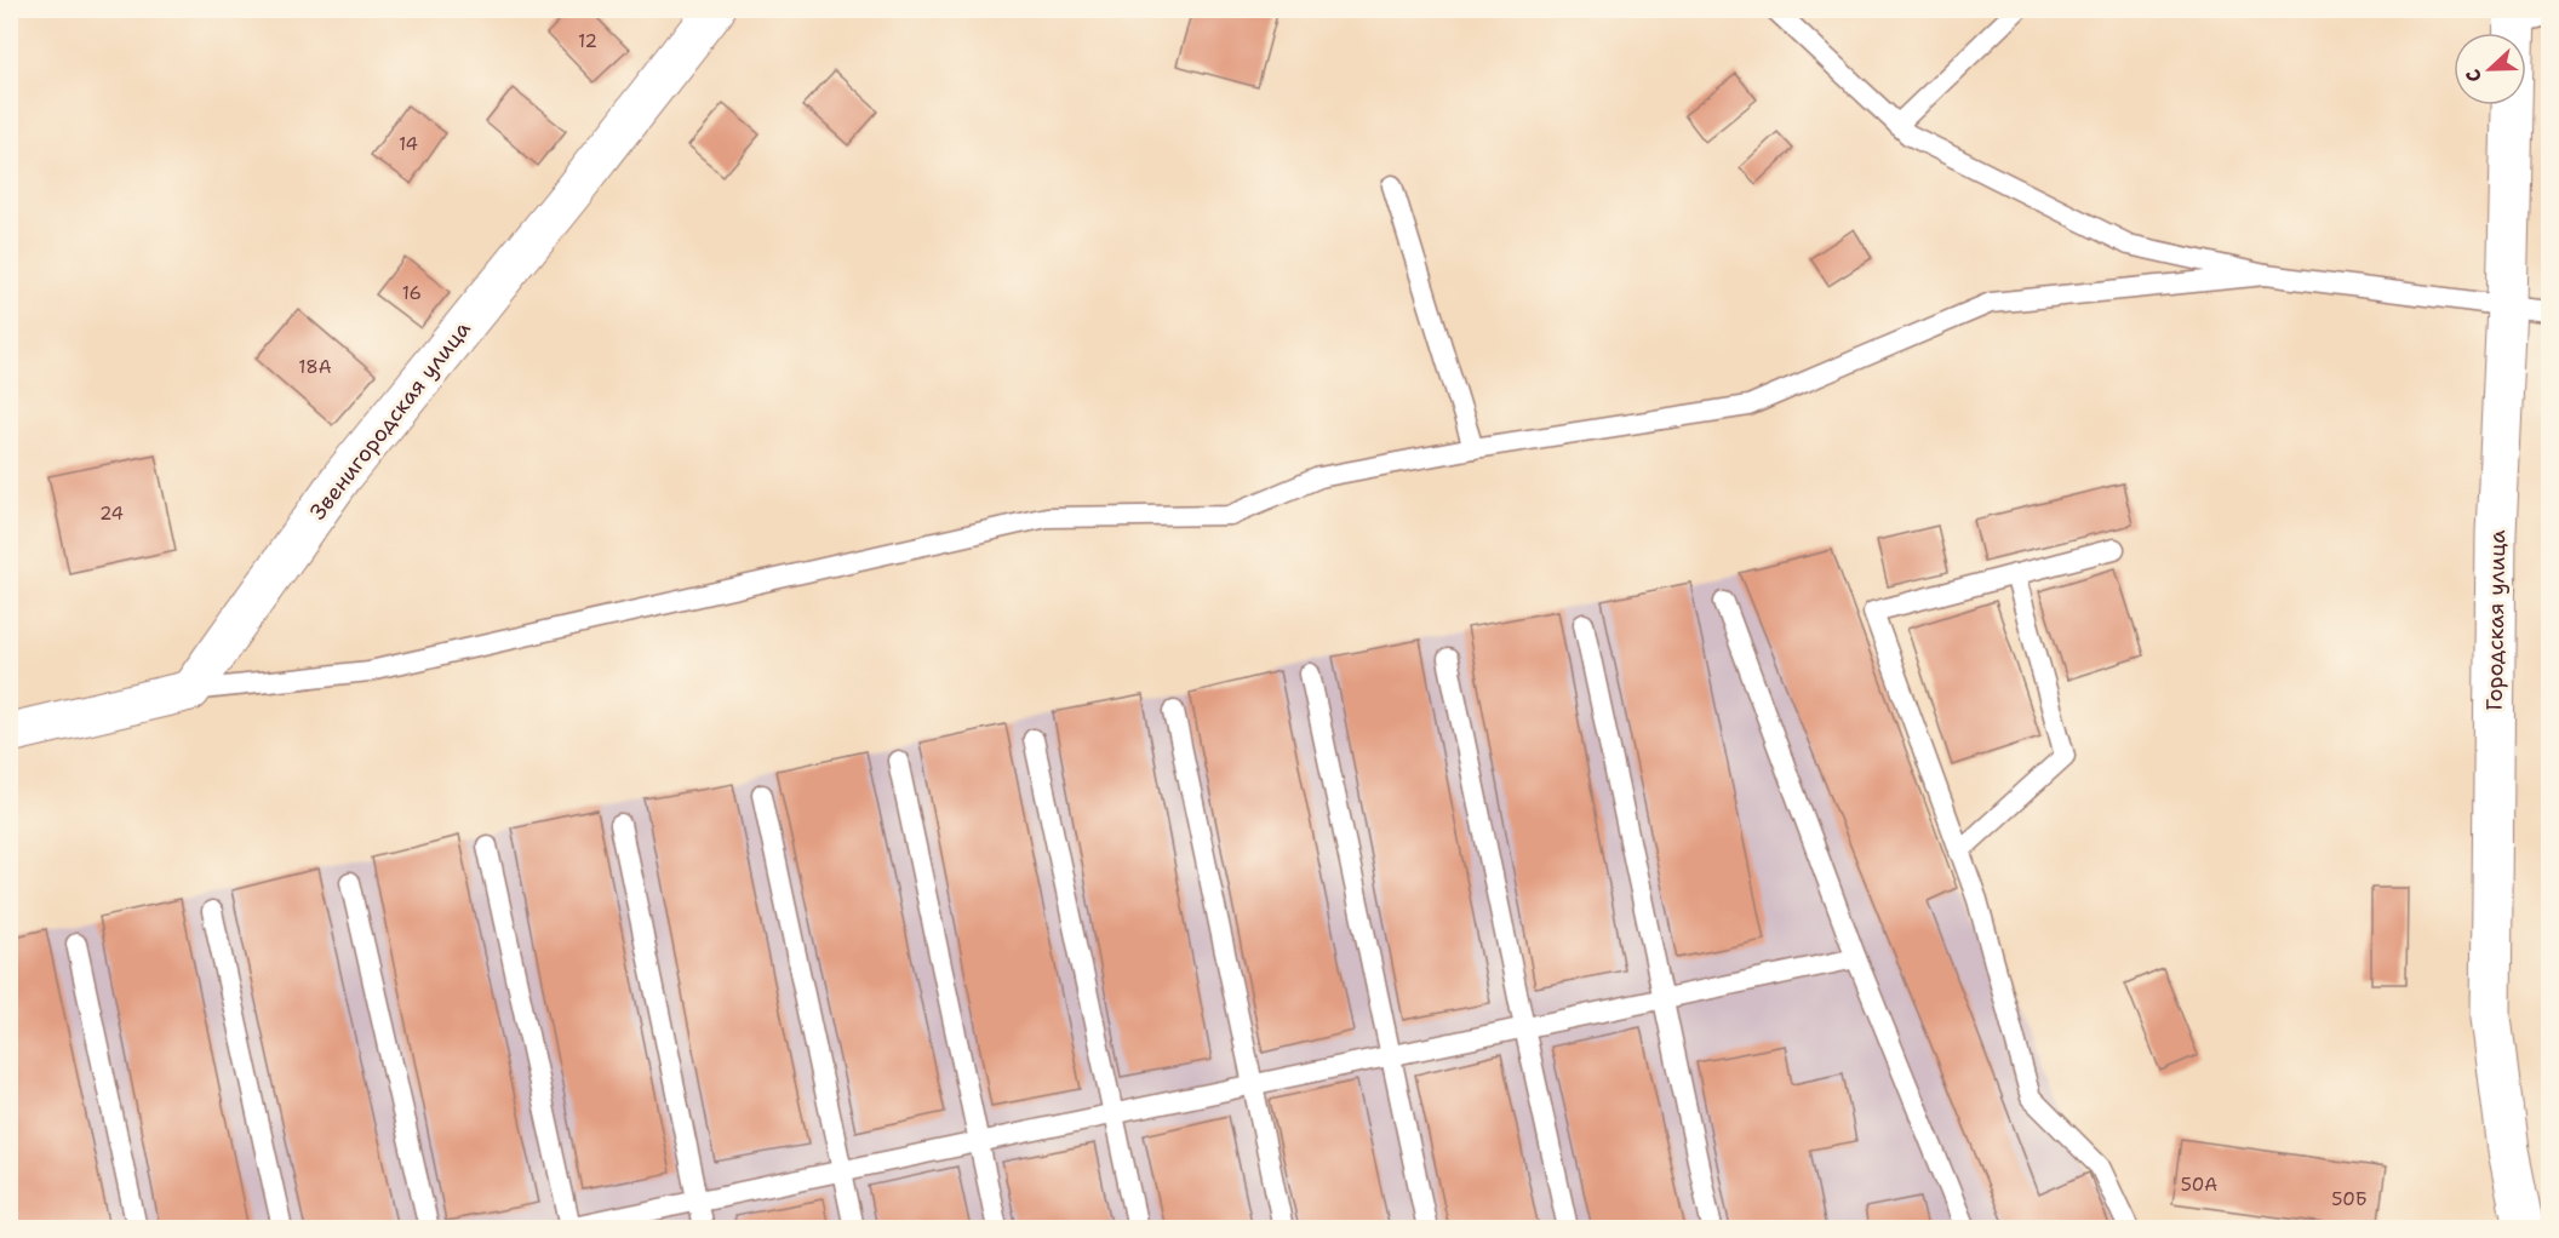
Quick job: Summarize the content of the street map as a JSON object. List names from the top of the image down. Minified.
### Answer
{"streets":{"street":["Звенигородская улица","Городская улица"]},"house_numbers":["12","14","16","18А","24","50А","50Б"],"north":"left"}
